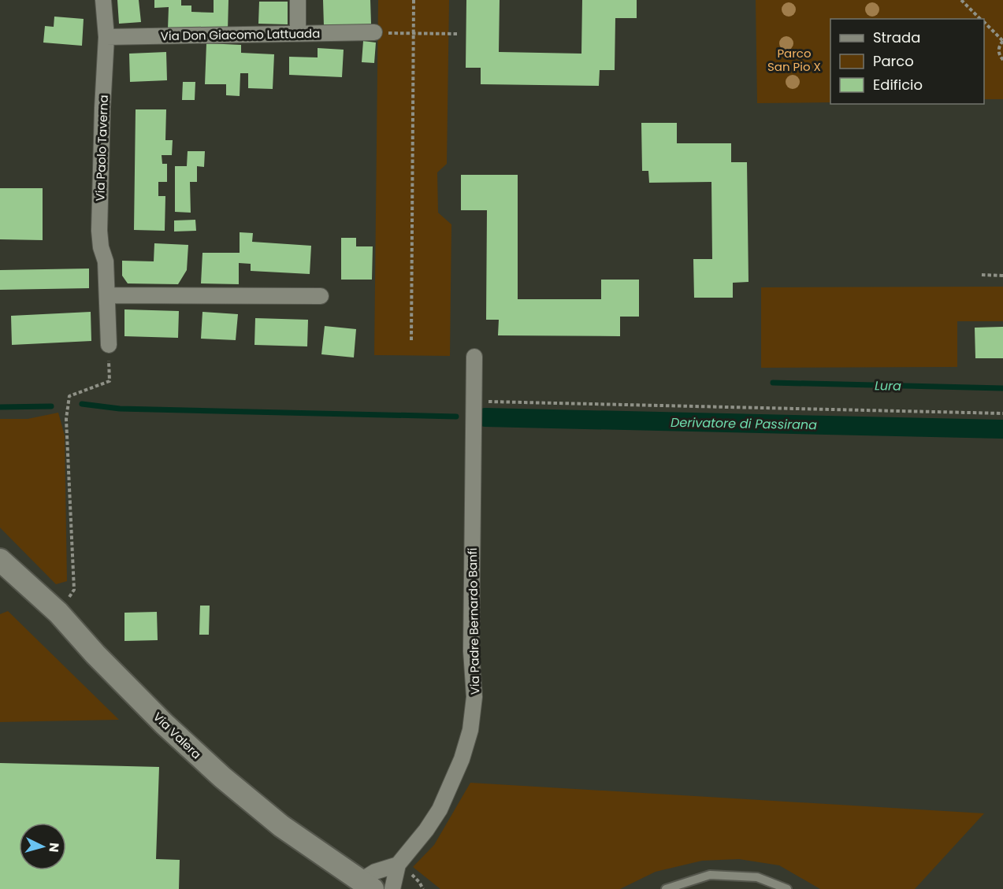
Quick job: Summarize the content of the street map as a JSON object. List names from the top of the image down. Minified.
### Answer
{"streets":{"street":["Via Don Giacomo Lattuada","Via Paolo Taverna","Via Padre Bernardo Banfi","Via Valera"]},"crossings":[["Via Don Giacomo Lattuada","Via Paolo Taverna"]],"water":["Lura","Derivatore di Passirana"],"parks":["Parco San Pio X"],"legend":["Strada","Parco","Edificio"],"north":"right"}
